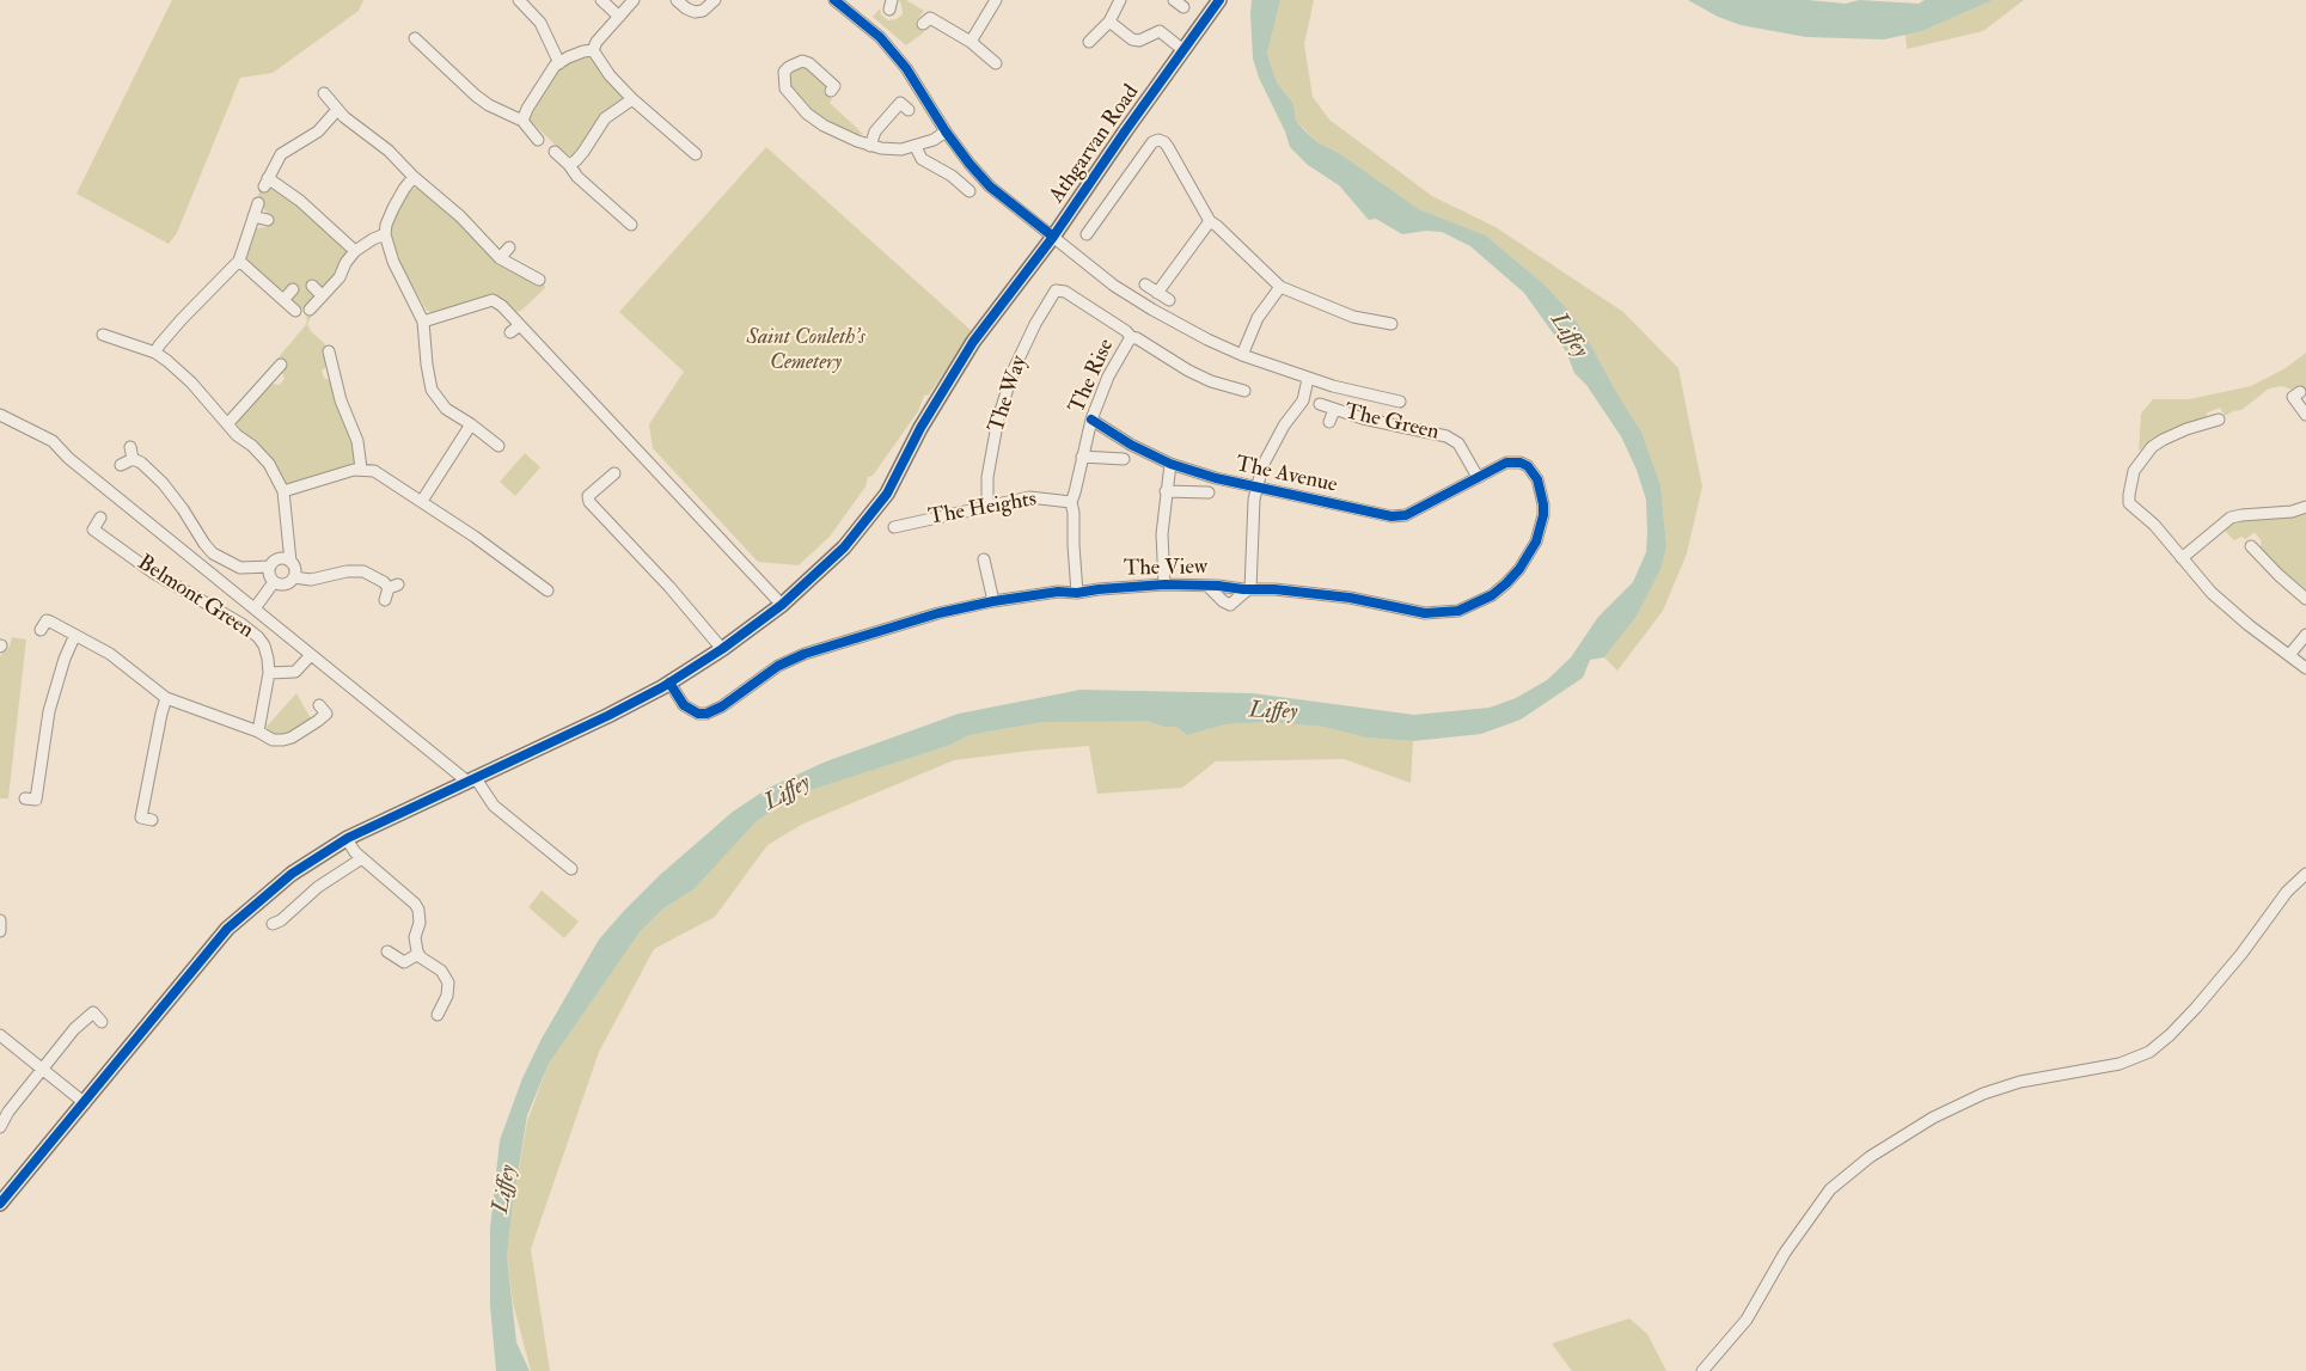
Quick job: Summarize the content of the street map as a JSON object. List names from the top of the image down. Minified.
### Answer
{"streets":{"main road":["Athgarvan Road"],"street":["The Rise","The Way","The Green","The Avenue","The Heights","The View","Belmont Green"]},"crossings":[["Athgarvan Road","The View"],["The Rise","The Way"],["The Rise","The Avenue"],["The Rise","The Heights"],["The Rise","The View"],["The Way","The Heights"],["The Green","The Avenue"],["The Green","The View"],["The Avenue","The View"]],"water":["Liffey"],"parks":["Saint Conleth's Cemetery"]}
